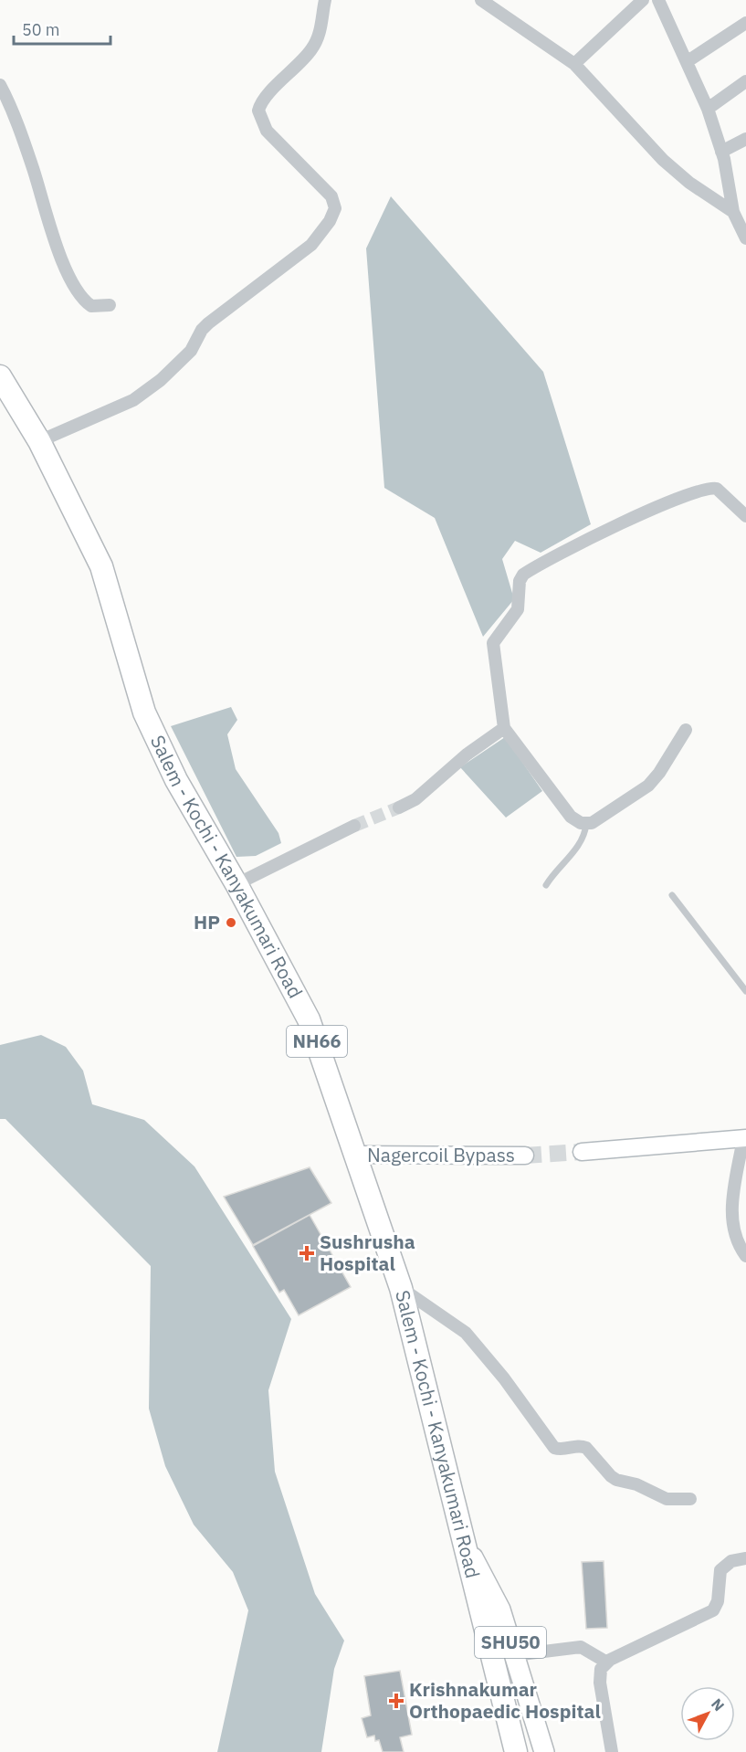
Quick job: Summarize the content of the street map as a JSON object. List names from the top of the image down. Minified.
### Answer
{"streets":{"highway":["Salem - Kochi - Kanyakumari Road","NH66"],"main road":["Nagercoil Bypass","SHU50"]},"crossings":[["Salem - Kochi - Kanyakumari Road","Nagercoil Bypass"],["Salem - Kochi - Kanyakumari Road","SHU50"]],"places":{"other":["HP"],"health":["Sushrusha Hospital","Krishnakumar Orthopaedic Hospital"]},"scale_bar":"50 m","north":"top right"}
